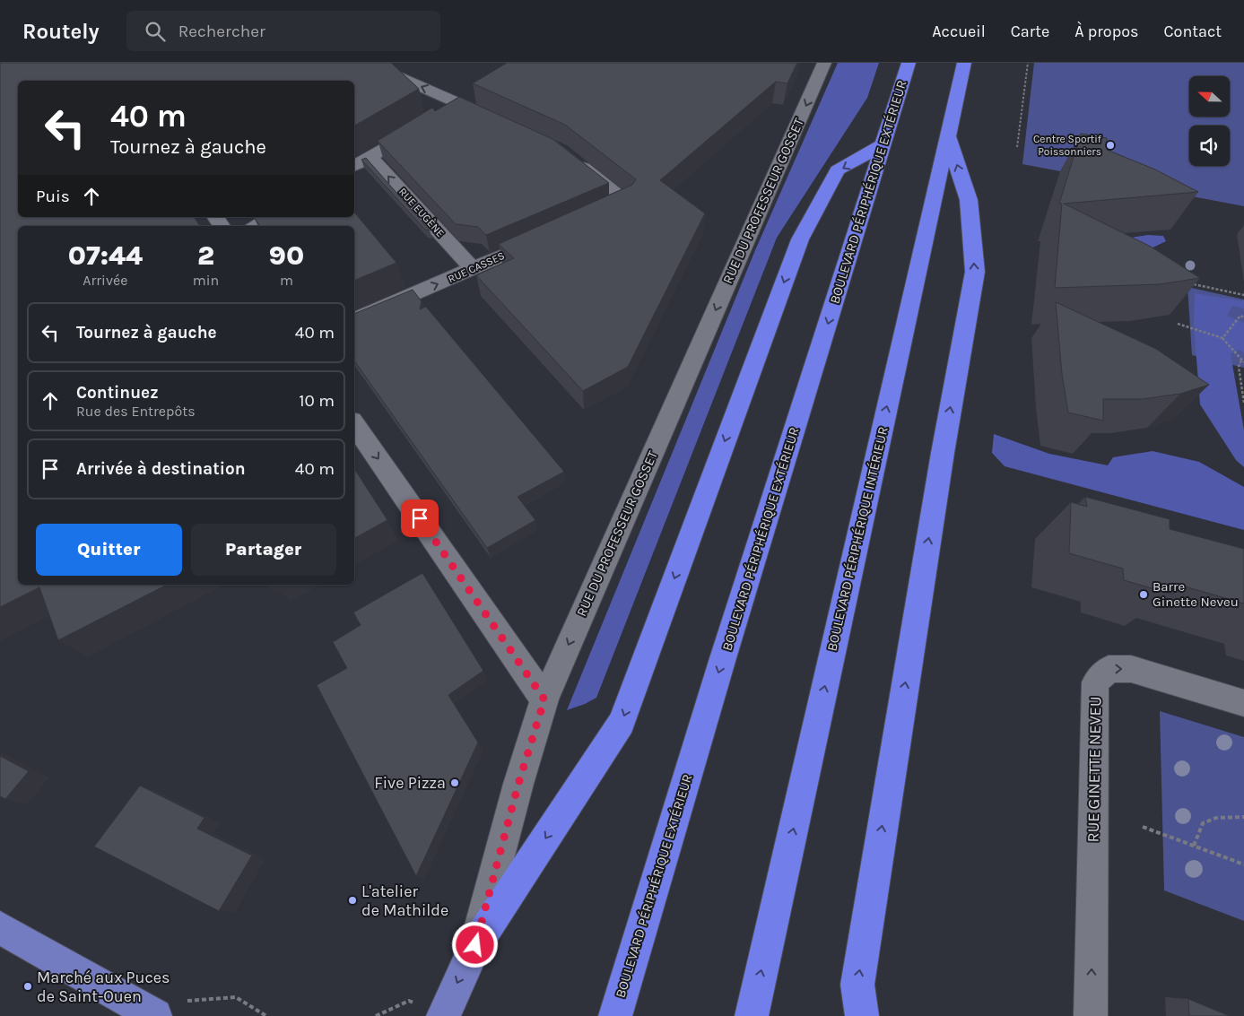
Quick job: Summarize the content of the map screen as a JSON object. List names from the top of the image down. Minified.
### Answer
{"streets":{"highway":["BOULEVARD PÉRIPHÉRIQUE EXTÉRIEUR","BOULEVARD PÉRIPHÉRIQUE INTÉRIEUR"],"main road":["RUE DU PROFESSEUR GOSSET"],"street":["RUE EUGÈNE","RUE CASSES","RUE GINETTE NEVEU"]},"crossings":[["RUE EUGÈNE","RUE CASSES"]],"one_way":["RUE DU PROFESSEUR GOSSET"],"places":["Centre Sportif Poissonniers","Barre Ginette Neveu","Five Pizza","L'atelier de Mathilde","Marché aux Puces de Saint-Ouen"],"north":"left","page":{"header":"Routely","search":"Rechercher","nav":["Accueil","Carte","À propos","Contact"],"turn":["40 m","Tournez à gauche"],"then":"Puis","eta":["07:44","Arrivée","2","min","90","m"],"list":[{"name":"Tournez à gauche","value":"40 m"},{"name":"Continuez","note":"Rue des Entrepôts","value":"10 m"},{"name":"Arrivée à destination","value":"40 m"}],"buttons":["Quitter","Partager"]}}
